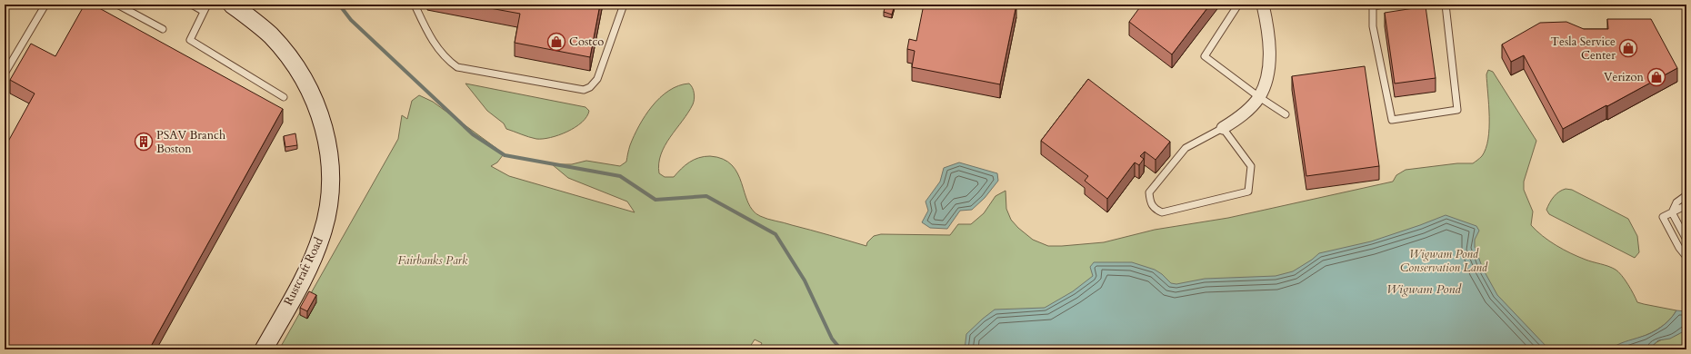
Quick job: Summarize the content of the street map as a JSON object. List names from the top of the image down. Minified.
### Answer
{"streets":{"main road":["Rustcraft Road"]},"water":["Wigwam Pond"],"parks":["Wigwam Pond Conservation Land","Fairbanks Park"],"places":{"shop":["Costco","Tesla Service Center","Verizon"],"building":["PSAV Branch Boston"]}}
